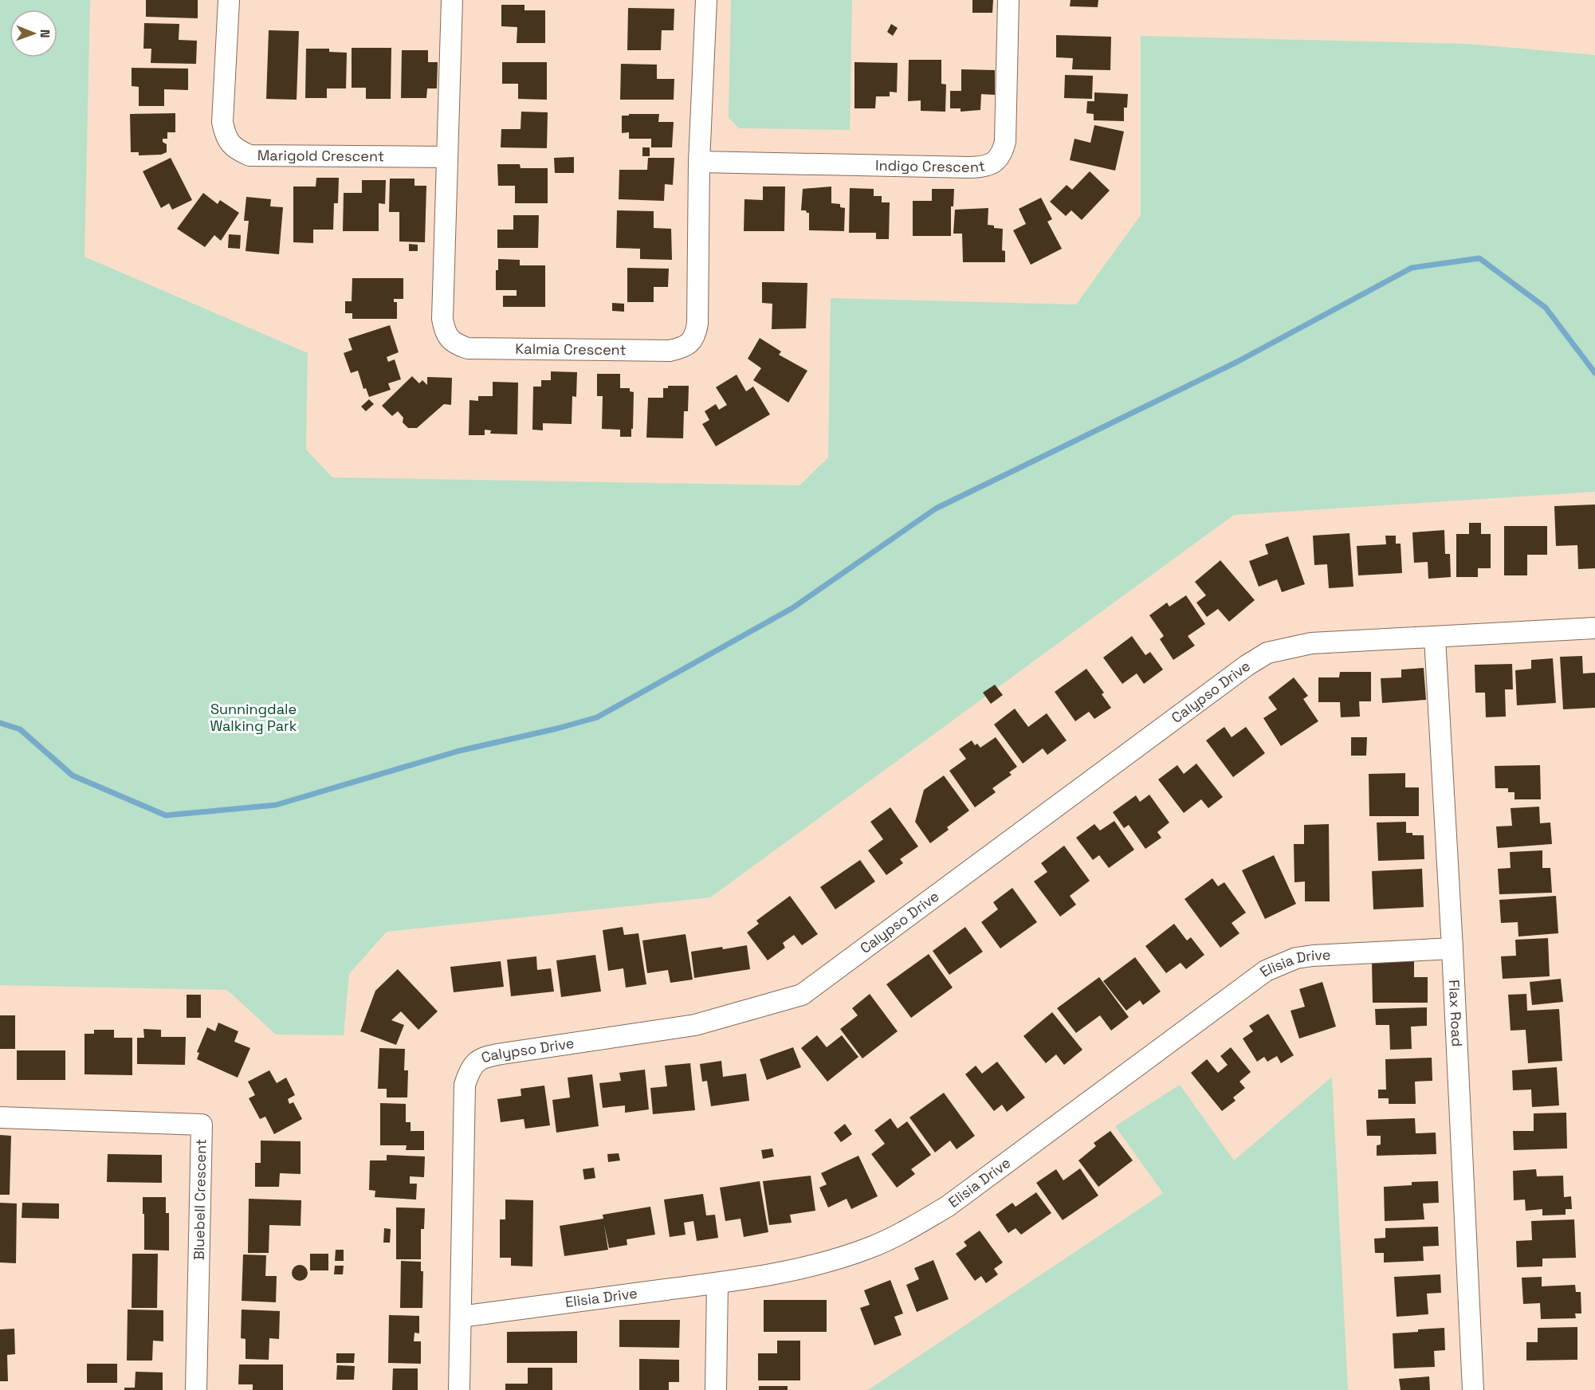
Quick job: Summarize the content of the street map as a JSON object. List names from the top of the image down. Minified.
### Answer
{"streets":{"street":["Marigold Crescent","Indigo Crescent","Kalmia Crescent","Calypso Drive","Elisia Drive","Flax Road","Bluebell Crescent"]},"crossings":[["Marigold Crescent","Kalmia Crescent"],["Indigo Crescent","Kalmia Crescent"],["Calypso Drive","Elisia Drive"],["Calypso Drive","Flax Road"],["Elisia Drive","Flax Road"]],"parks":["Sunningdale Walking Park"],"north":"right"}
